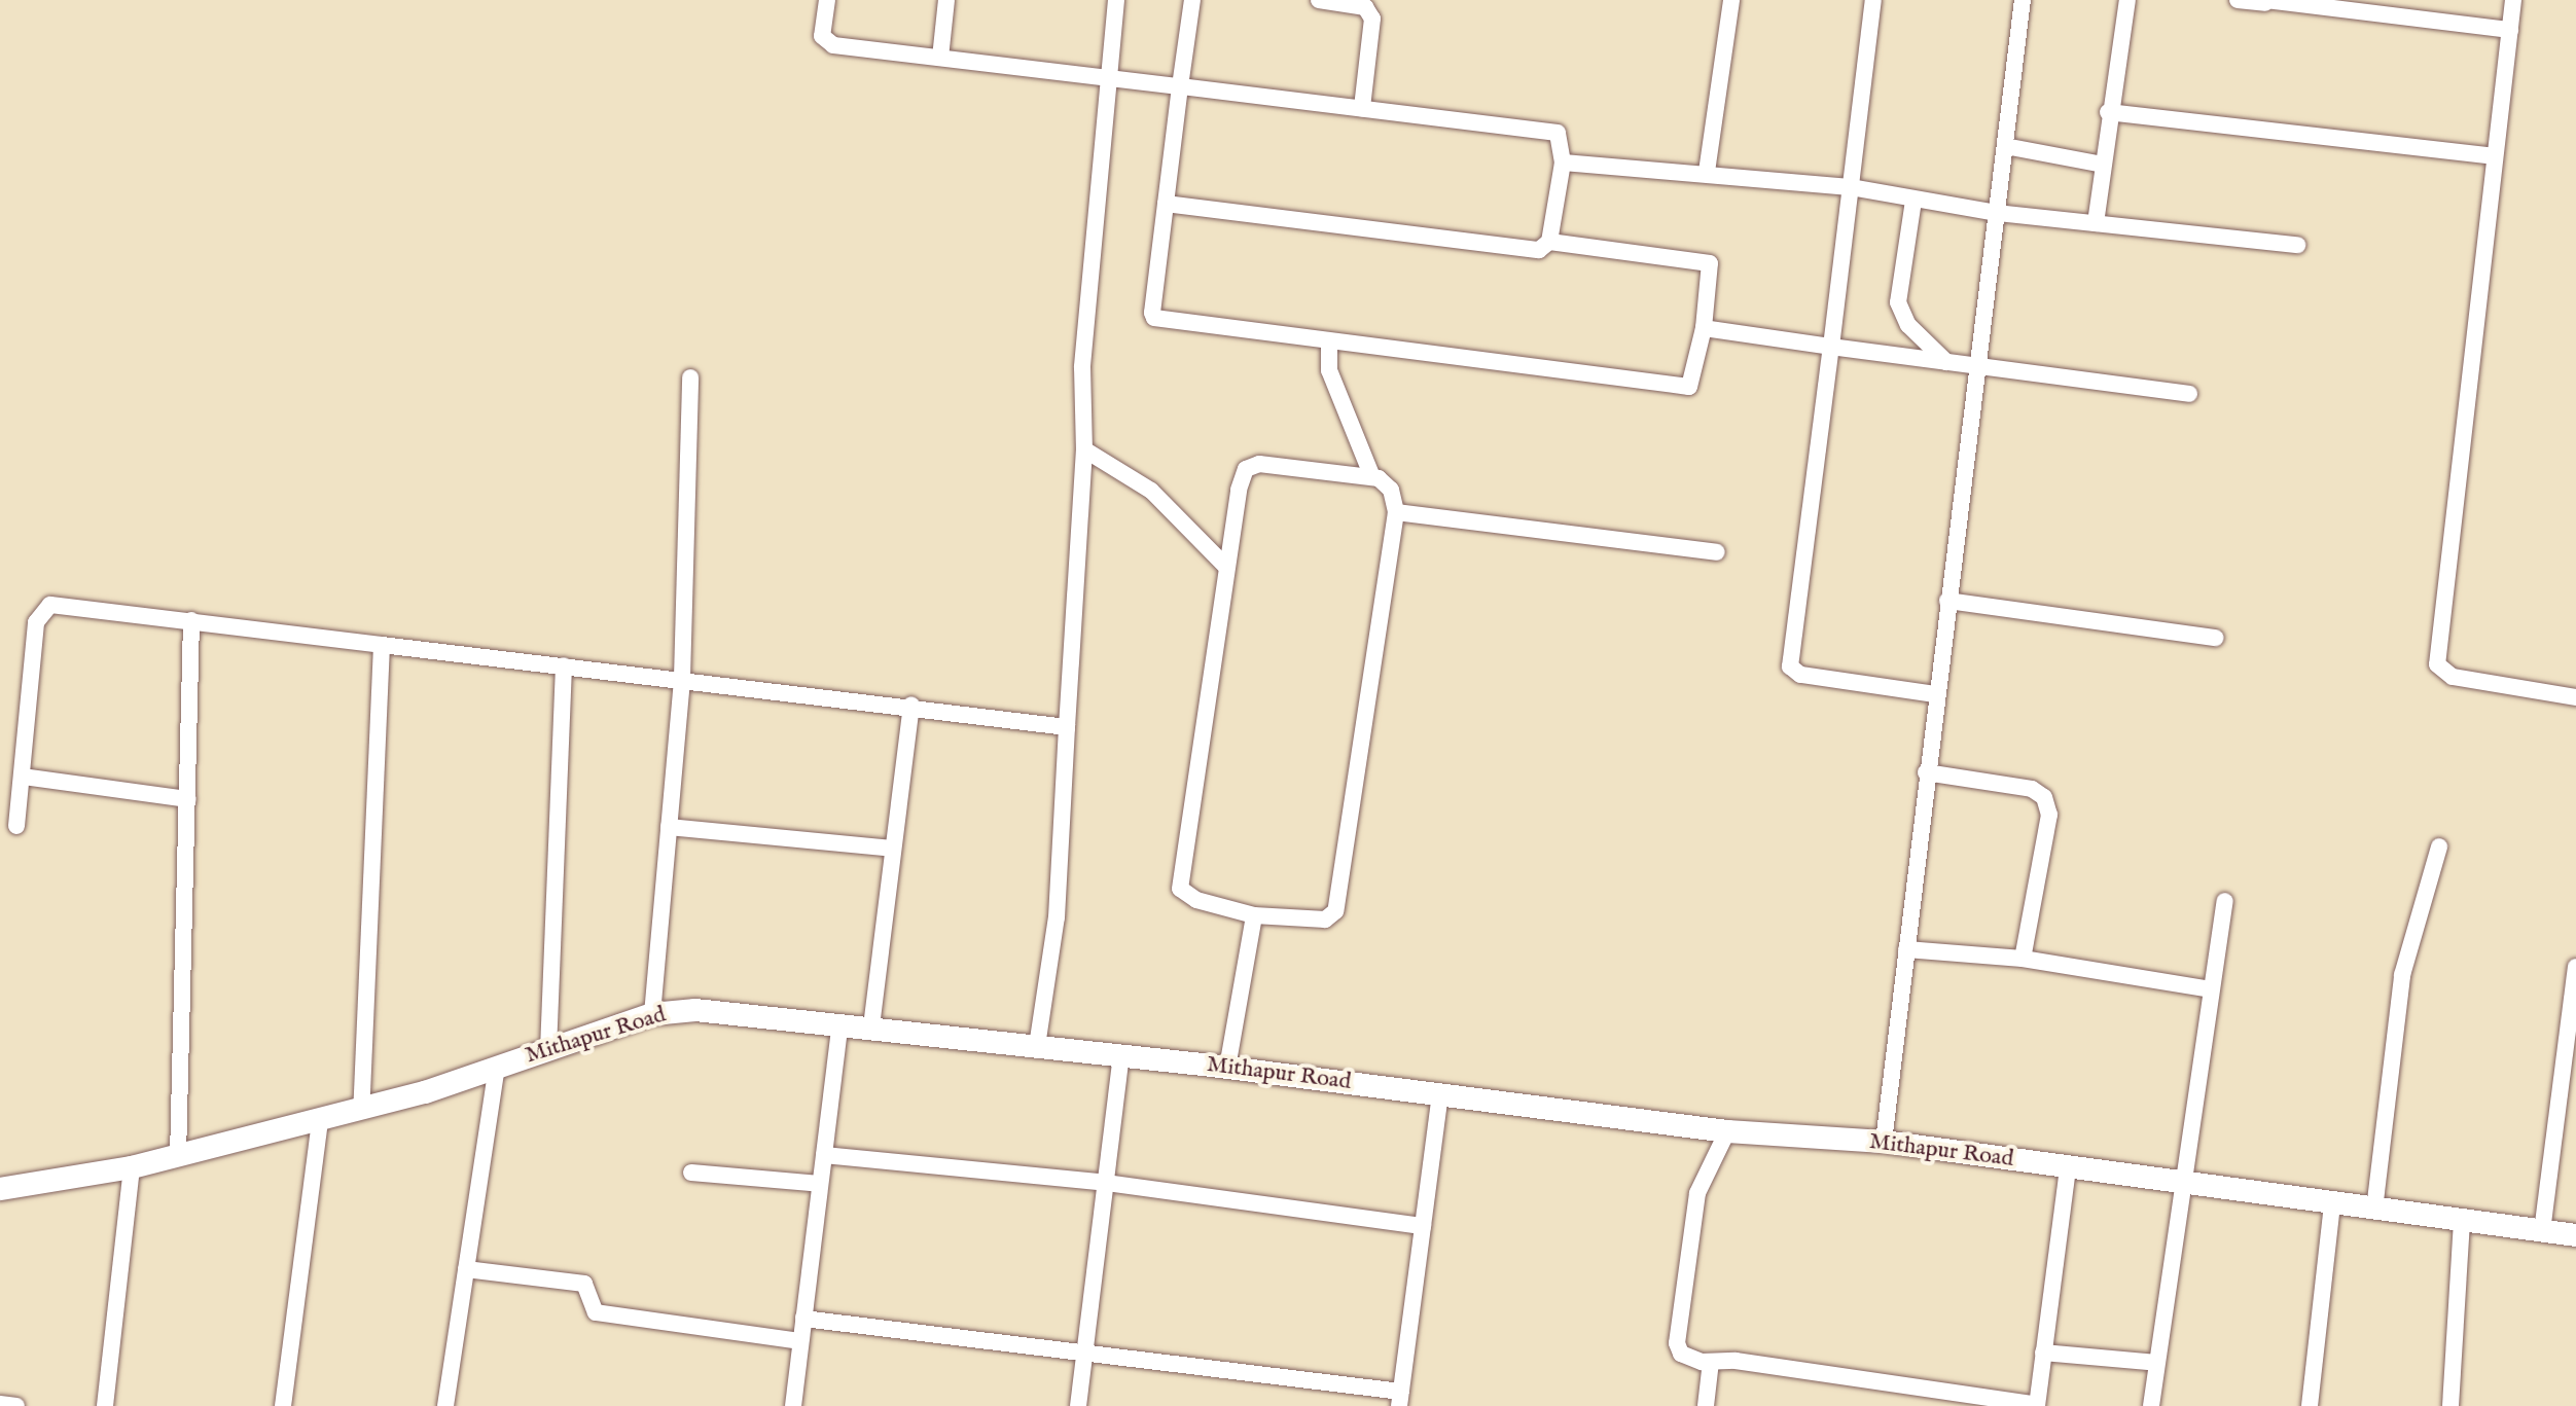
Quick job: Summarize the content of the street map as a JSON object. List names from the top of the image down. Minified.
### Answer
{"streets":{"street":["Mithapur Road"]}}
